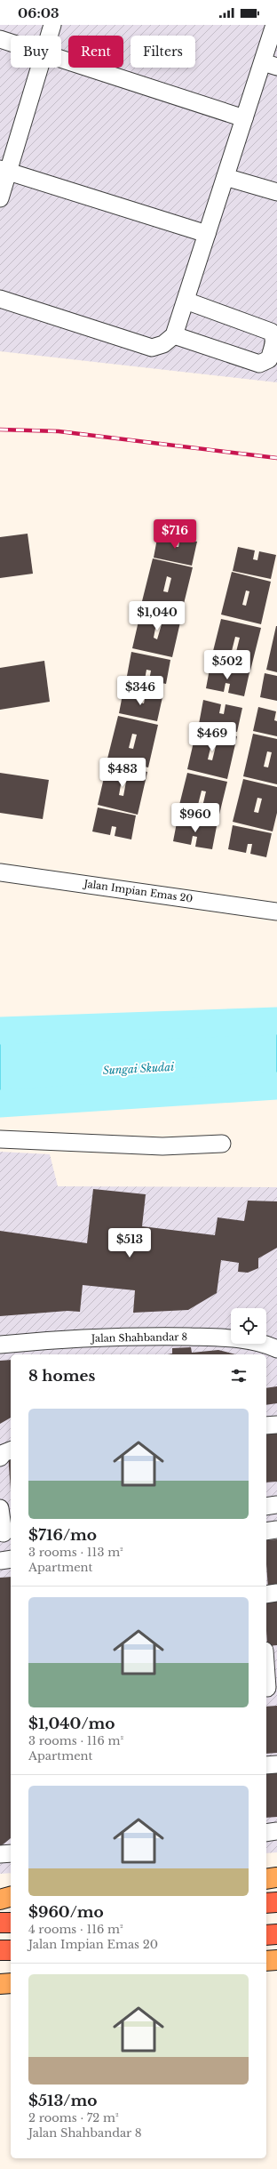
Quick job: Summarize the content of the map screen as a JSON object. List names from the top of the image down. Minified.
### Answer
{"streets":{"street":["Jalan Impian Emas 20","Jalan Shahbandar 8"]},"water":["Sungai Skudai"],"page":{"status":"06:03","chip":["Buy","Rent","Filters"],"price":["$716","$1,040","$502","$346","$469","$483","$960","$513"],"heading":"8 homes","list":[{"name":"$716/mo","note":"3 rooms · 113 m² · Apartment"},{"name":"$1,040/mo","note":"3 rooms · 116 m² · Apartment"},{"name":"$960/mo","note":"4 rooms · 116 m² · Jalan Impian Emas 20"},{"name":"$513/mo","note":"2 rooms · 72 m² · Jalan Shahbandar 8"}]}}
